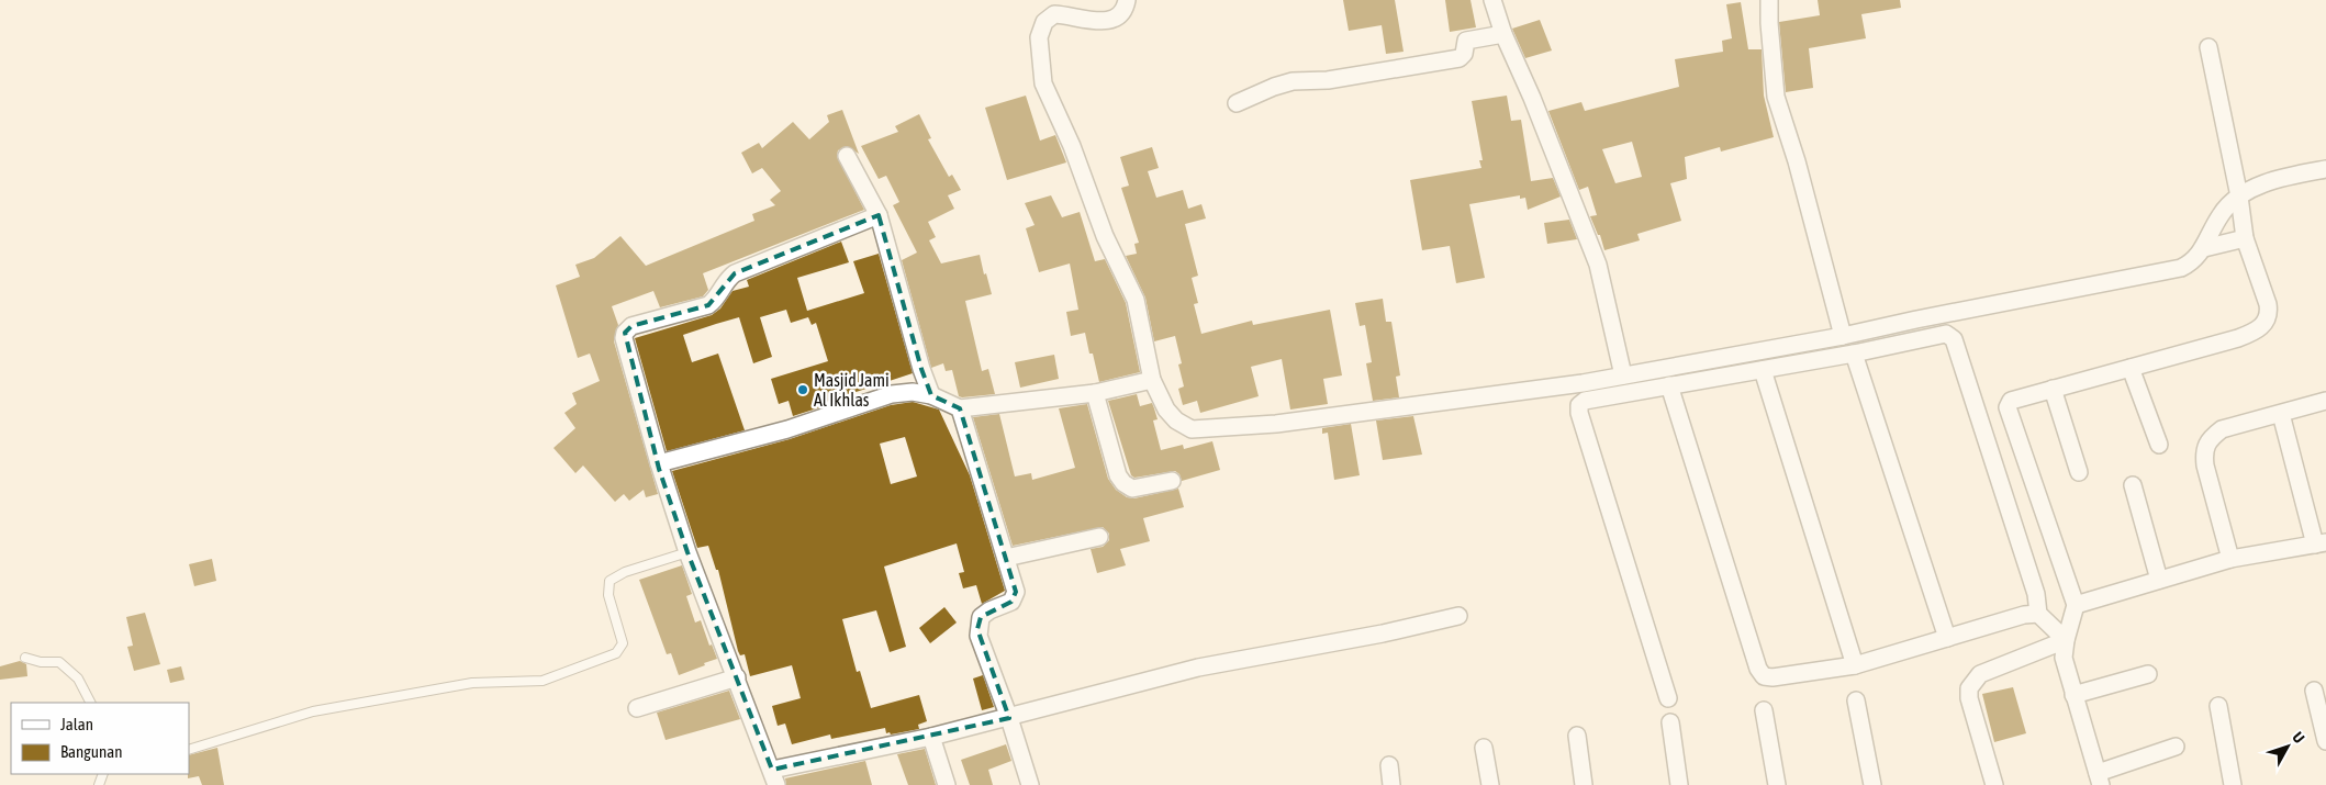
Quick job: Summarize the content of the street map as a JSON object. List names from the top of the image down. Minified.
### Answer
{"places":["Masjid Jami Al Ikhlas"],"legend":["Jalan","Bangunan"],"north":"top right"}
